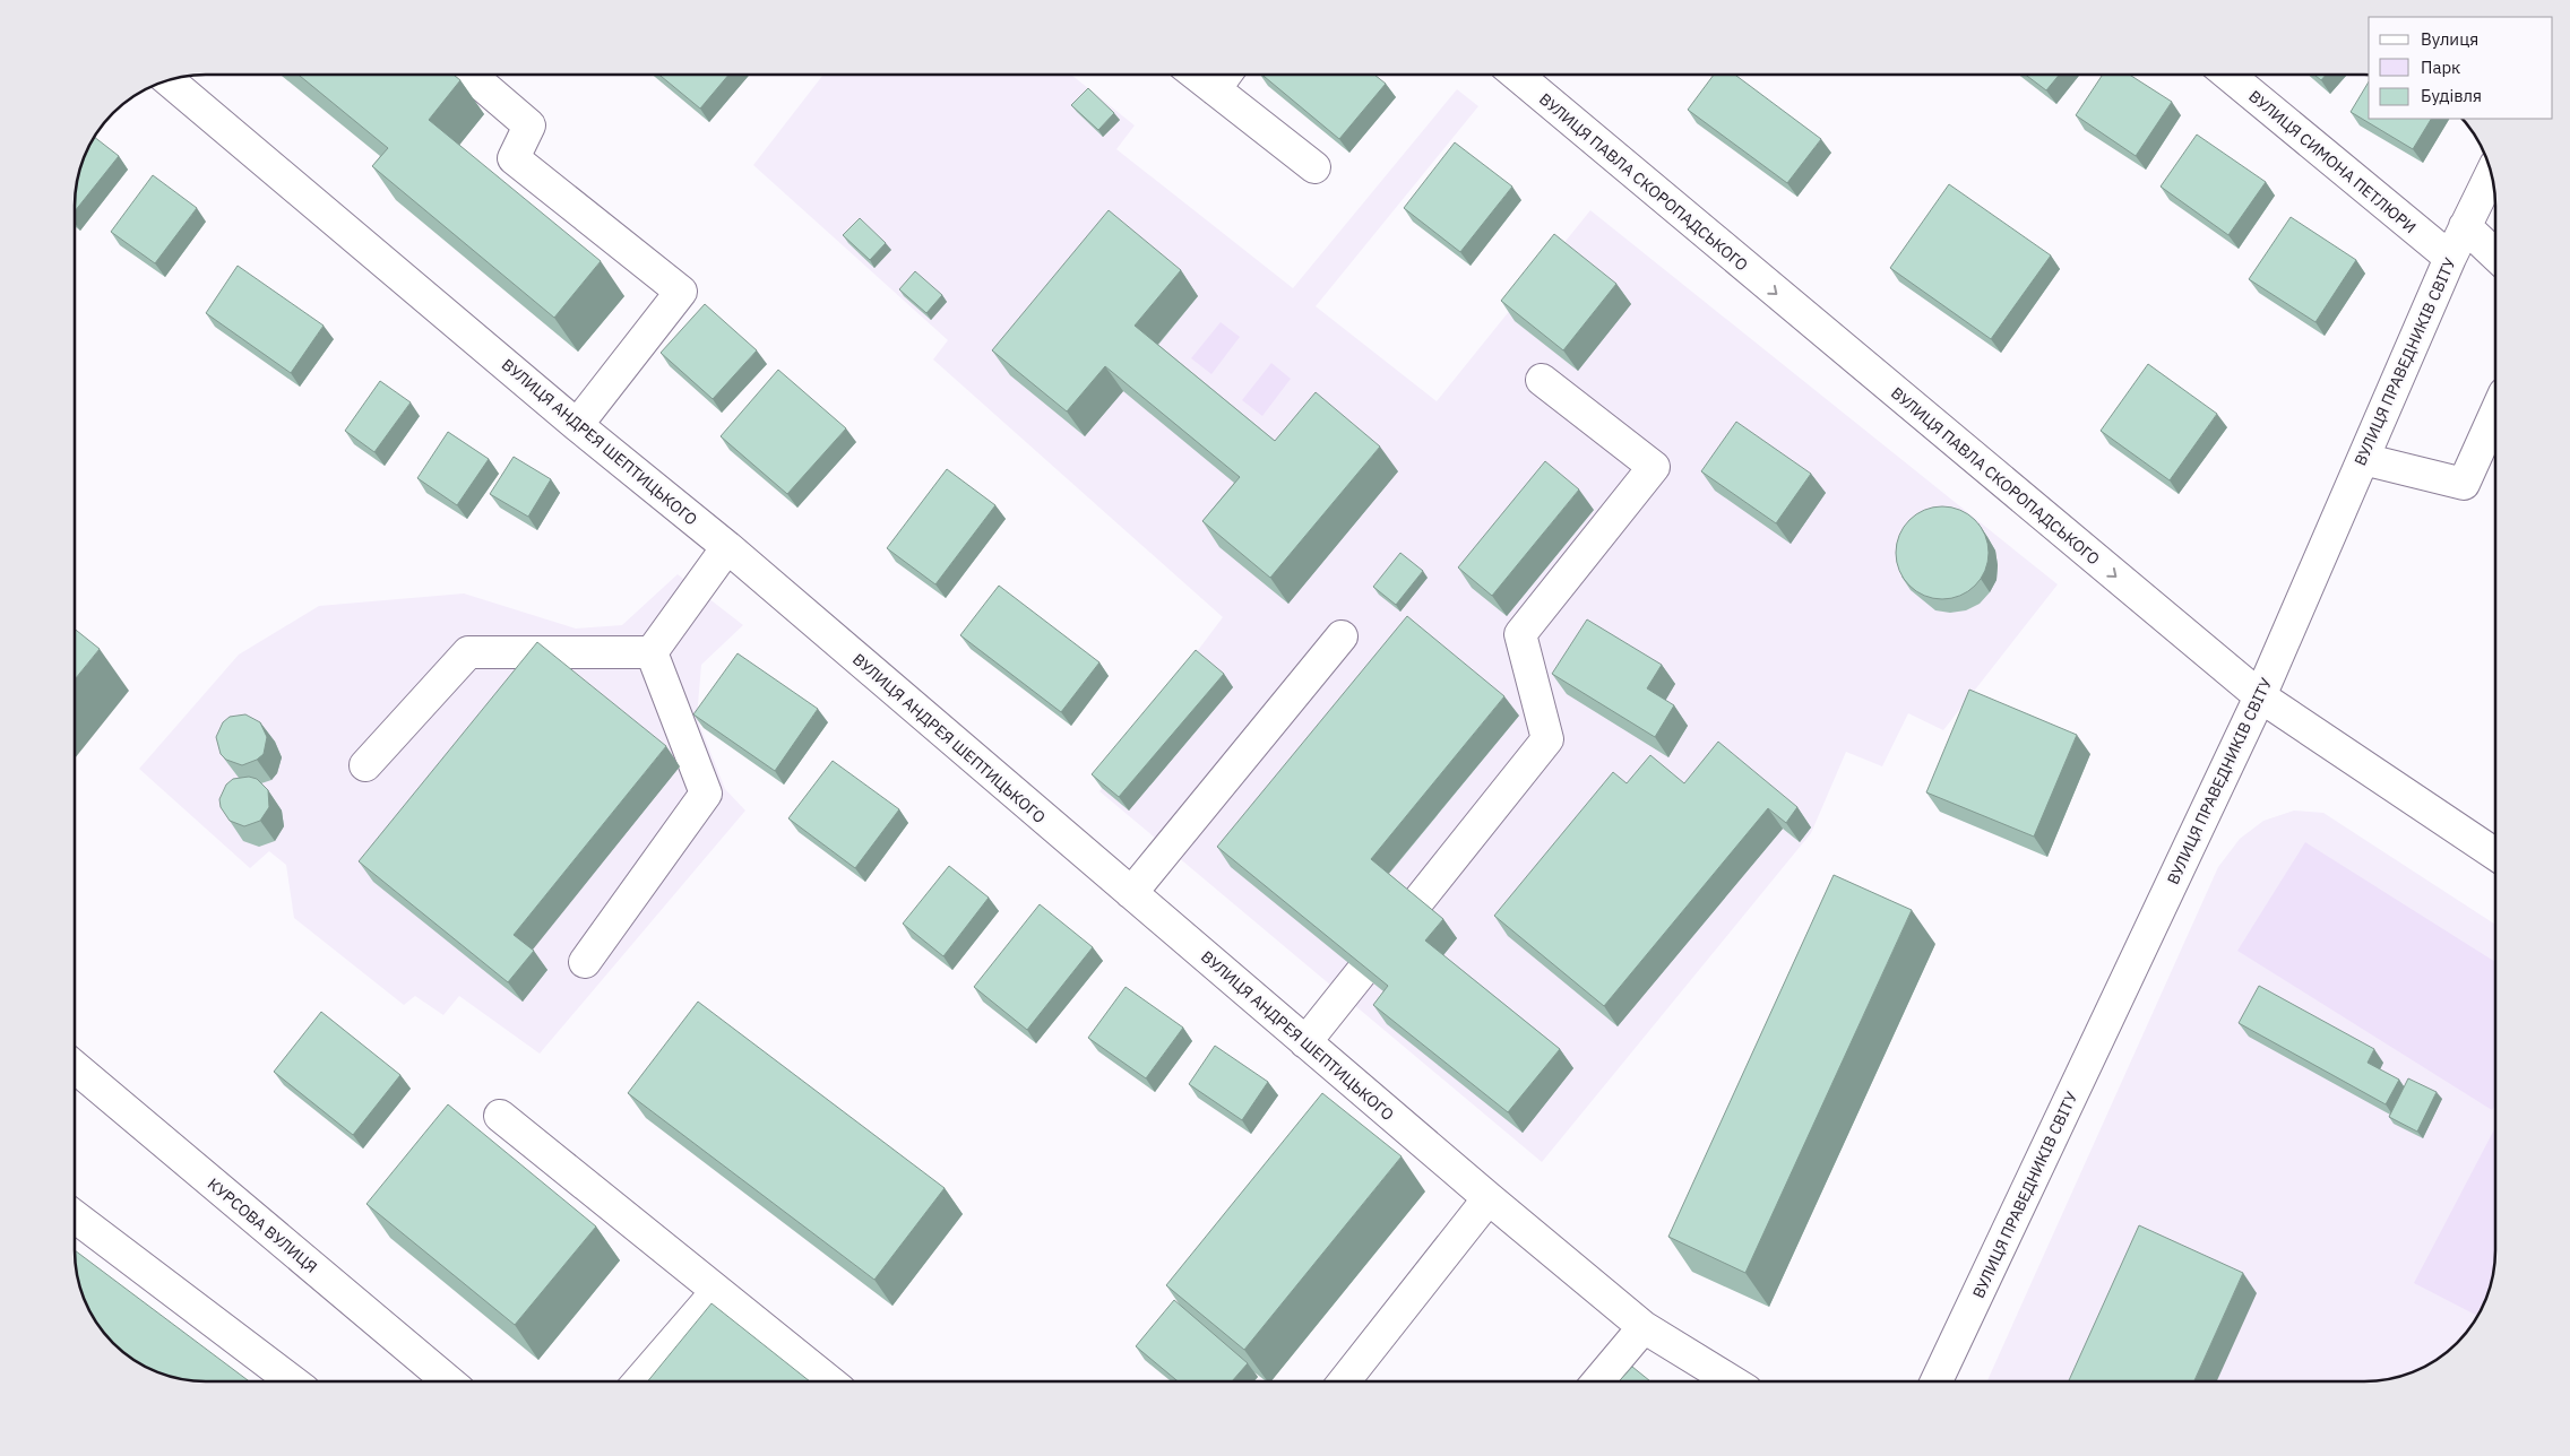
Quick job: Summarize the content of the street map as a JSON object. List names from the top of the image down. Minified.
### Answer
{"streets":{"street":["ВУЛИЦЯ СИМОНА ПЕТЛЮРИ","ВУЛИЦЯ ПАВЛА СКОРОПАДСЬКОГО","ВУЛИЦЯ ПРАВЕДНИКІВ СВІТУ","ВУЛИЦЯ АНДРЕЯ ШЕПТИЦЬКОГО","КУРСОВА ВУЛИЦЯ"]},"crossings":[["ВУЛИЦЯ СИМОНА ПЕТЛЮРИ","ВУЛИЦЯ ПРАВЕДНИКІВ СВІТУ"],["ВУЛИЦЯ ПАВЛА СКОРОПАДСЬКОГО","ВУЛИЦЯ ПРАВЕДНИКІВ СВІТУ"]],"one_way":["ВУЛИЦЯ ПАВЛА СКОРОПАДСЬКОГО"],"legend":["Вулиця","Парк","Будівля"]}
